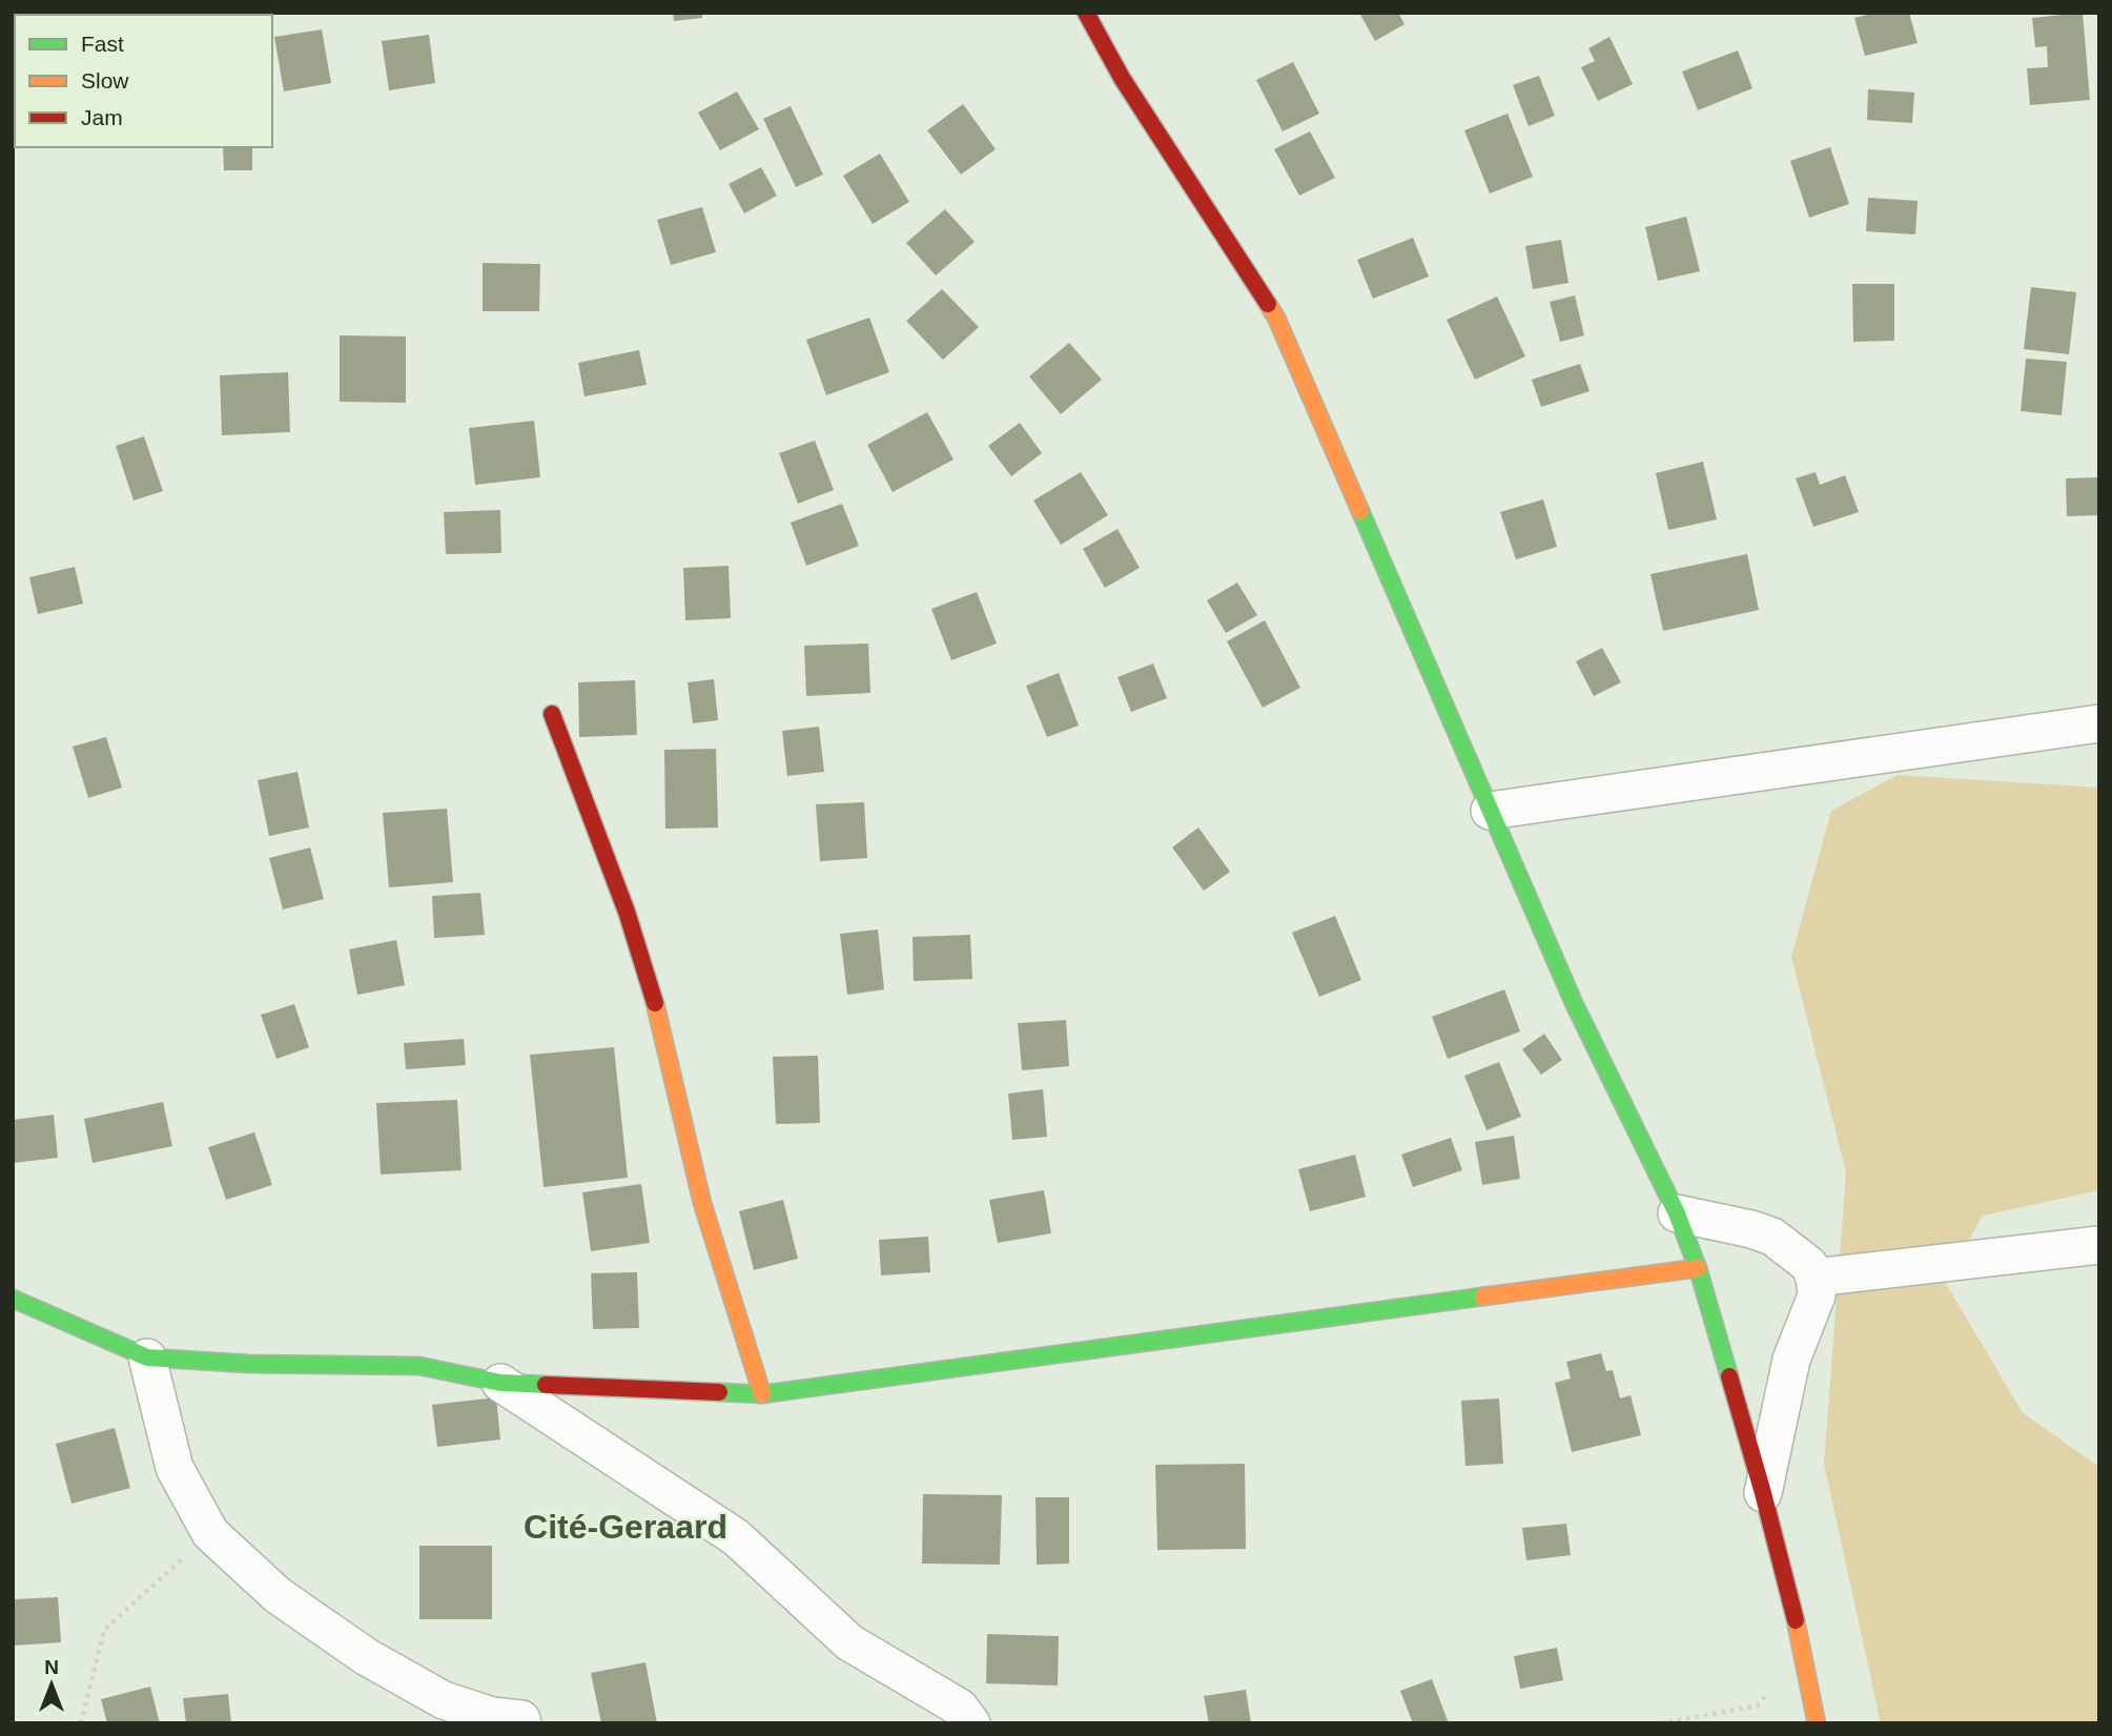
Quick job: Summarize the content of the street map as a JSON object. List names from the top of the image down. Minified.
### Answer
{"districts":["Cité-Geraard"],"legend":["Fast","Slow","Jam"],"north":"top"}
